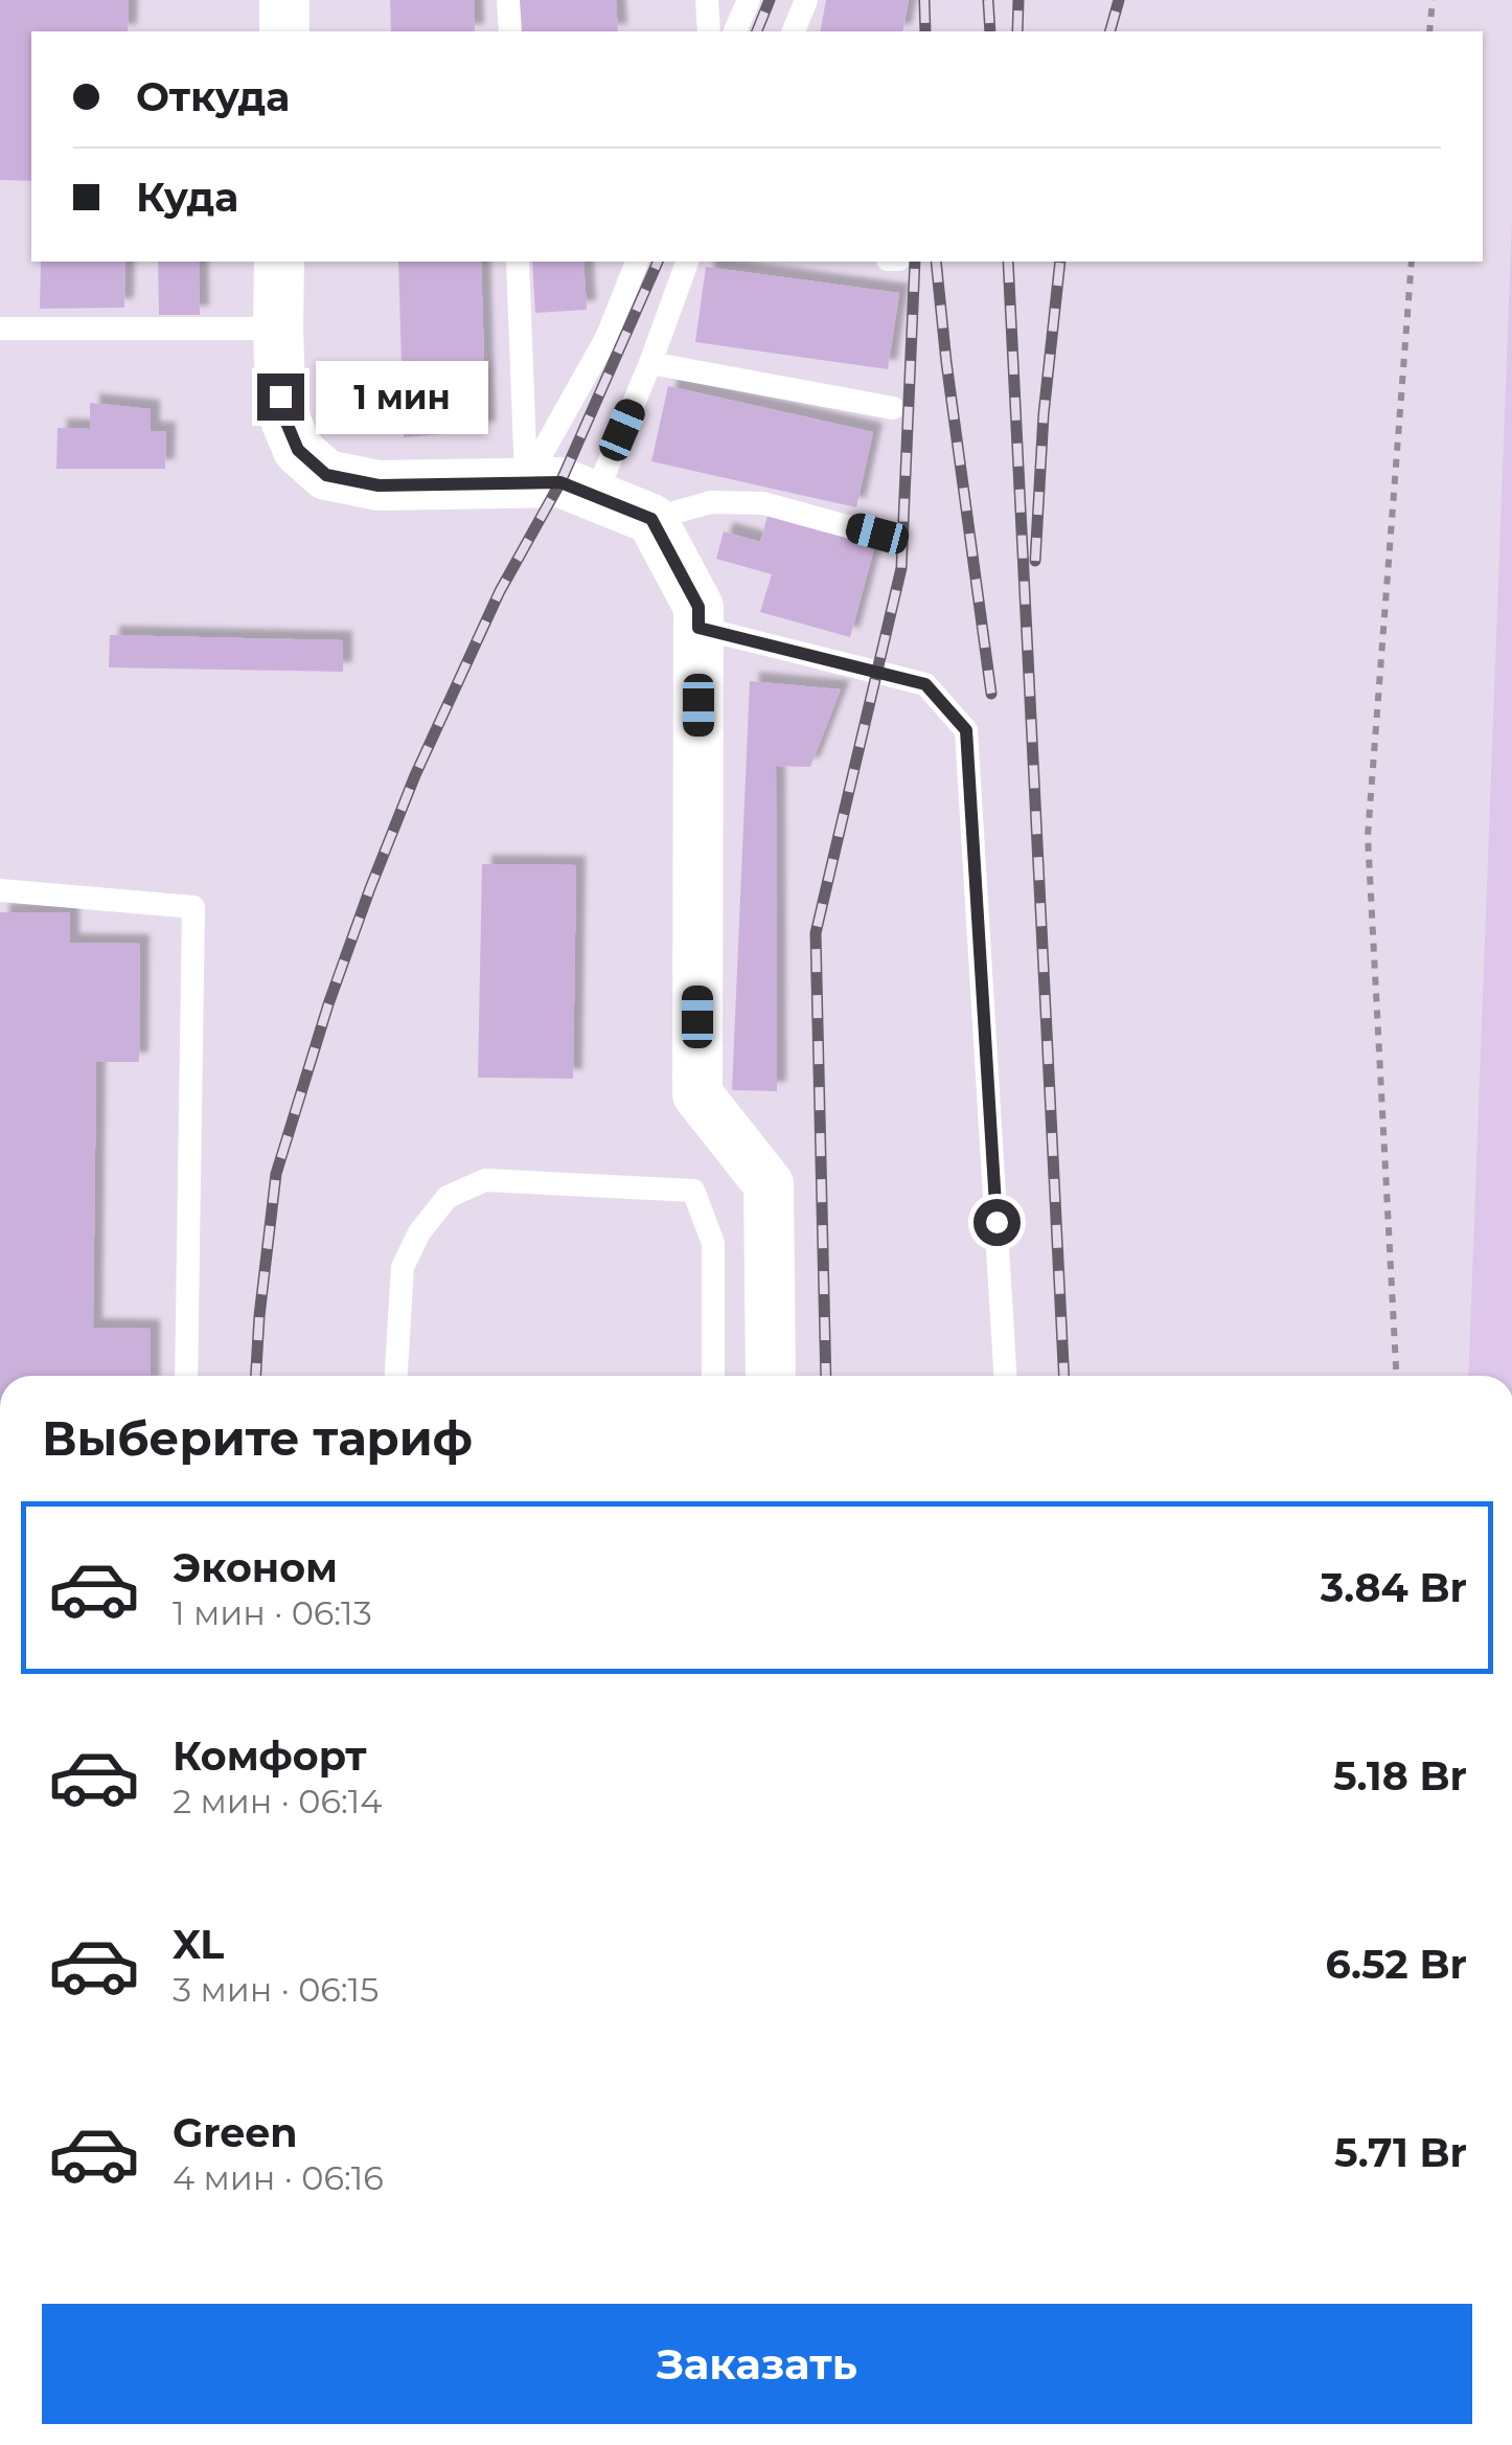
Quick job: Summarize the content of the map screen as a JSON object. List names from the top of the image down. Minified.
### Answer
{"page":{"banner":["Откуда","Куда"],"bubble":"1 мин","heading":"Выберите тариф","list":[{"name":"Эконом","note":"1 мин · 06:13","value":"3.84 Br"},{"name":"Комфорт","note":"2 мин · 06:14","value":"5.18 Br"},{"name":"XL","note":"3 мин · 06:15","value":"6.52 Br"},{"name":"Green","note":"4 мин · 06:16","value":"5.71 Br"}],"buttons":"Заказать"}}
